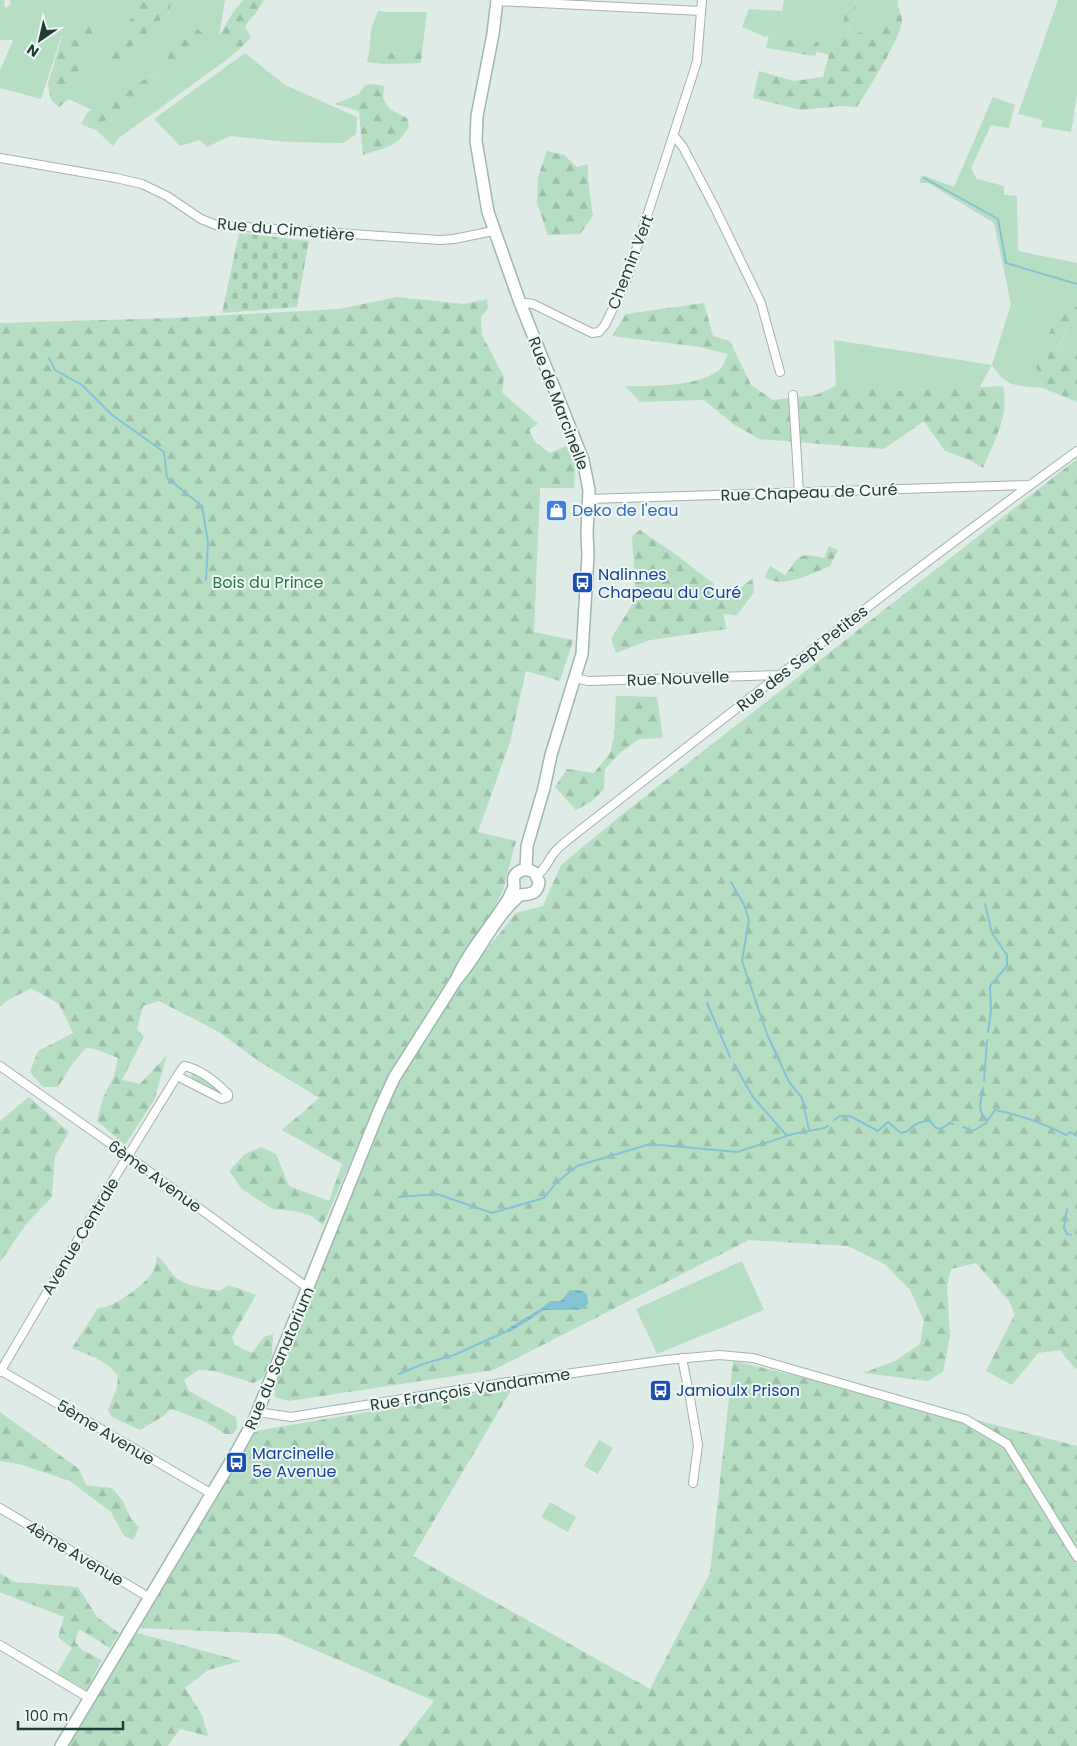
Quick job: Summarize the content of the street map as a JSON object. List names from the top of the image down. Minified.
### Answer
{"streets":{"street":["Rue du Cimetière","Chemin Vert","Rue de Marcinelle","Rue Chapeau de Curé","Rue des Sept Petites","Rue Nouvelle","6ème Avenue","Avenue Centrale","Rue du Sanatorium","Rue François Vandamme","5ème Avenue","4ème Avenue"]},"crossings":[["Rue du Cimetière","Rue de Marcinelle"],["Chemin Vert","Rue de Marcinelle"],["Rue de Marcinelle","Rue Chapeau de Curé"],["Rue de Marcinelle","Rue des Sept Petites"],["Rue de Marcinelle","Rue Nouvelle"],["Rue de Marcinelle","Rue du Sanatorium"],["Rue Chapeau de Curé","Rue des Sept Petites"],["Rue des Sept Petites","Rue Nouvelle"],["Rue des Sept Petites","Rue du Sanatorium"],["6ème Avenue","Avenue Centrale"],["6ème Avenue","Rue du Sanatorium"],["Avenue Centrale","5ème Avenue"],["Rue du Sanatorium","Rue François Vandamme"],["Rue du Sanatorium","5ème Avenue"],["Rue du Sanatorium","4ème Avenue"]],"parks":["Bois du Prince"],"places":{"shop":["Deko de l'eau"],"bus stop":["Nalinnes Chapeau du Curé","Jamioulx Prison","Marcinelle 5e Avenue"]},"scale_bar":"100 m","north":"bottom left"}
